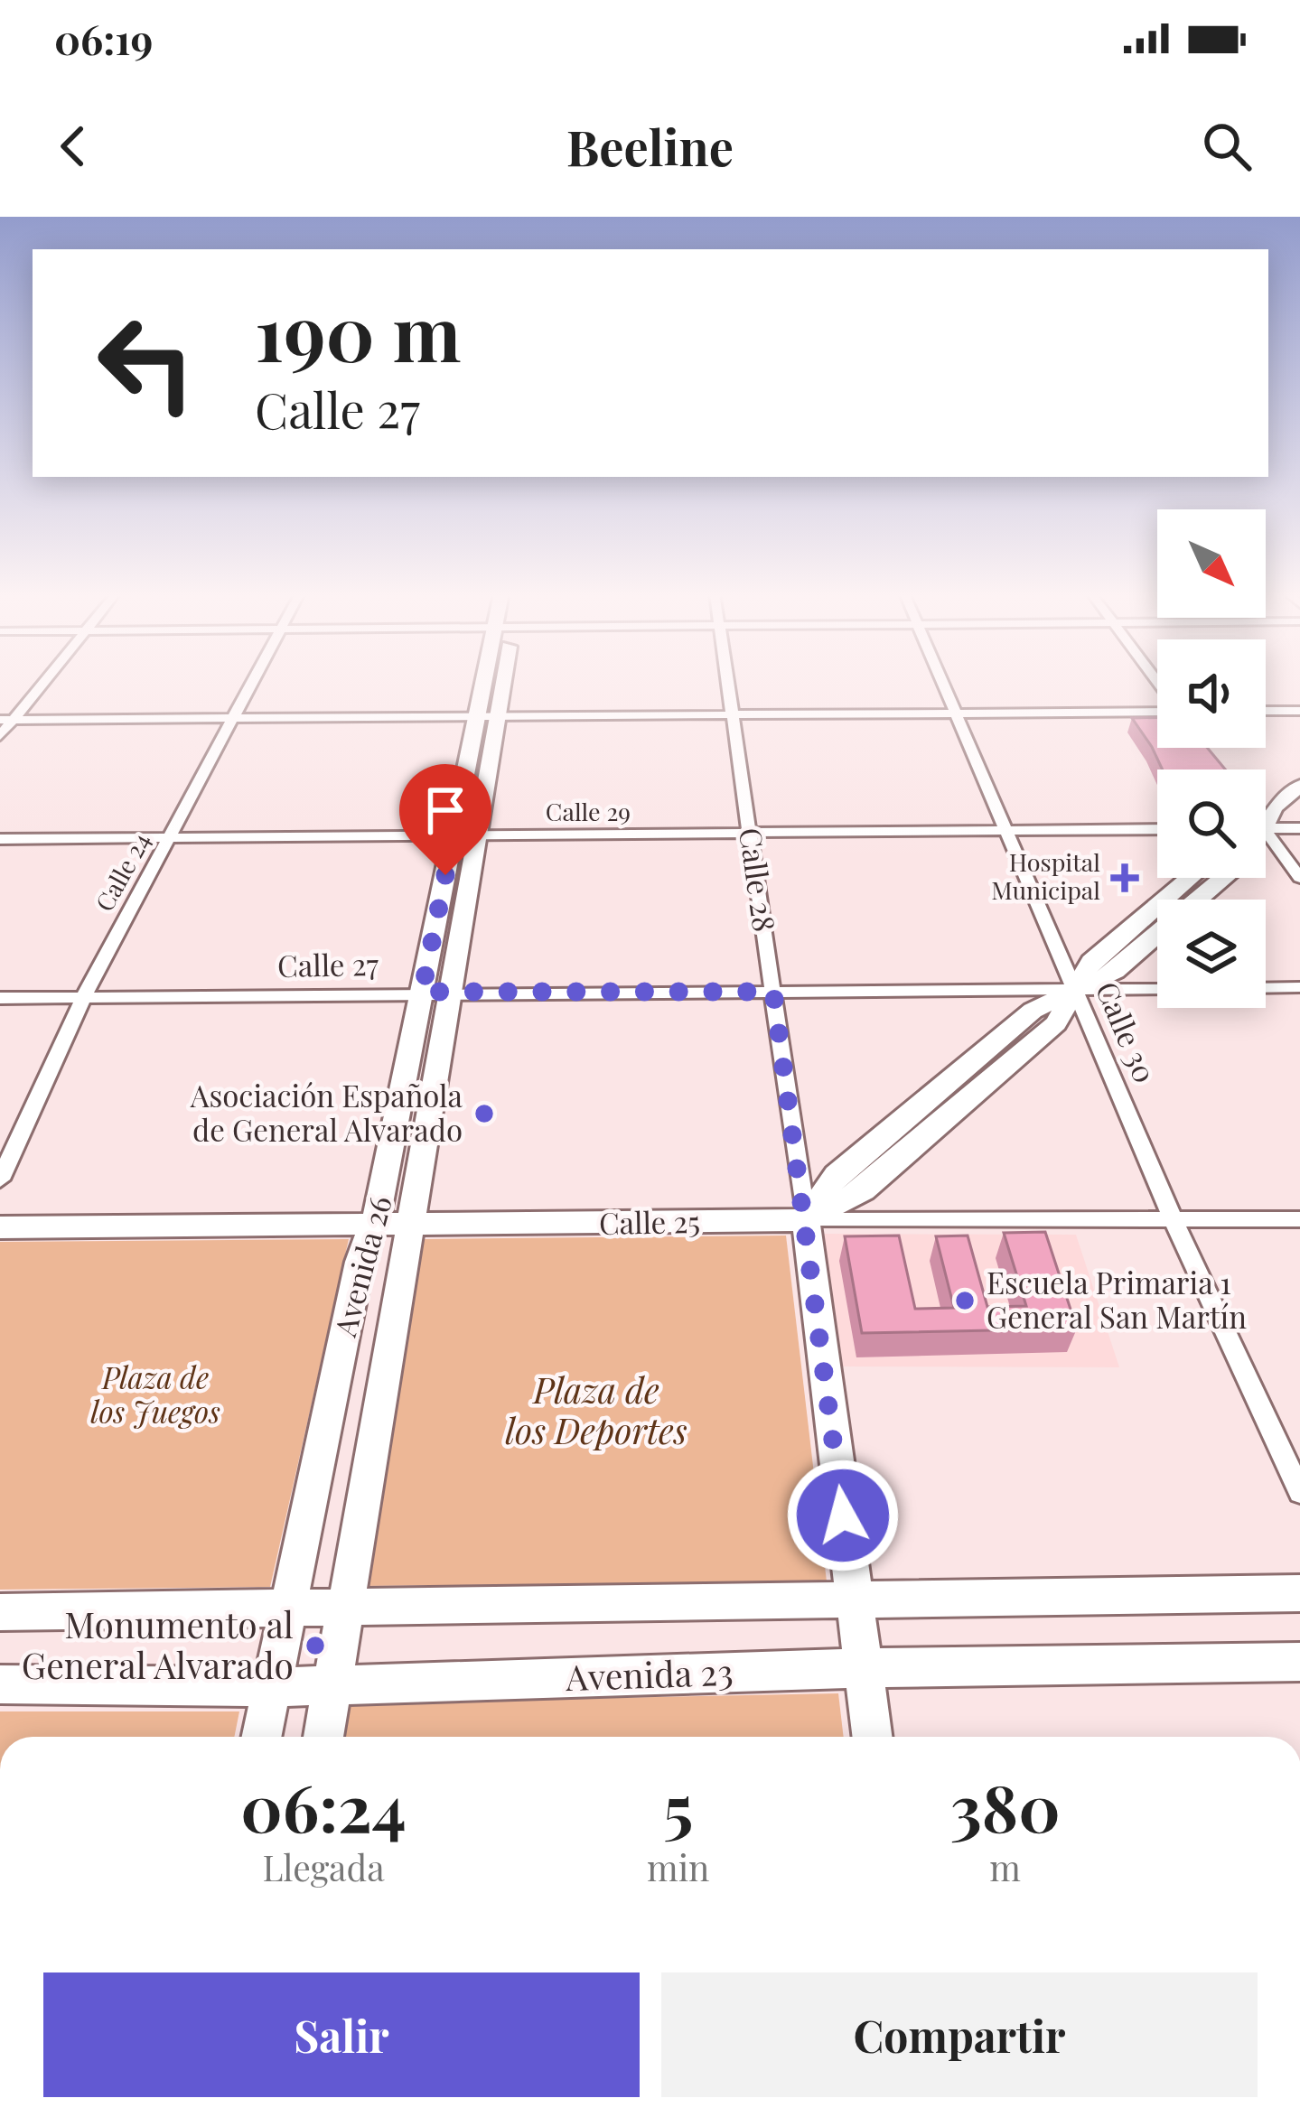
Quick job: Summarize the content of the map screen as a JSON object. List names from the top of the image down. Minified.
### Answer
{"streets":{"main road":["Calle 28","Calle 25","Avenida 26","Avenida 23"],"street":["Calle 29","Calle 24","Calle 27","Calle 30"]},"crossings":[["Calle 29","Calle 24"],["Calle 29","Calle 28"],["Calle 29","Calle 30"],["Calle 29","Avenida 26"],["Calle 24","Calle 27"],["Calle 28","Calle 27"],["Calle 28","Calle 25"],["Calle 28","Avenida 23"],["Calle 27","Calle 30"],["Calle 27","Avenida 26"],["Calle 30","Calle 25"],["Calle 25","Avenida 26"],["Avenida 26","Avenida 23"]],"parks":["Plaza de los Juegos","Plaza de los Deportes"],"places":{"health":["Hospital Municipal"],"other":["Asociación Española de General Alvarado","Escuela Primaria 1 General San Martín","Monumento al General Alvarado"]},"north":"bottom right","page":{"status":"06:19","header":"Beeline","turn":["190 m","Calle 27"],"eta":["06:24","Llegada","5","min","380","m"],"buttons":["Salir","Compartir"]}}
